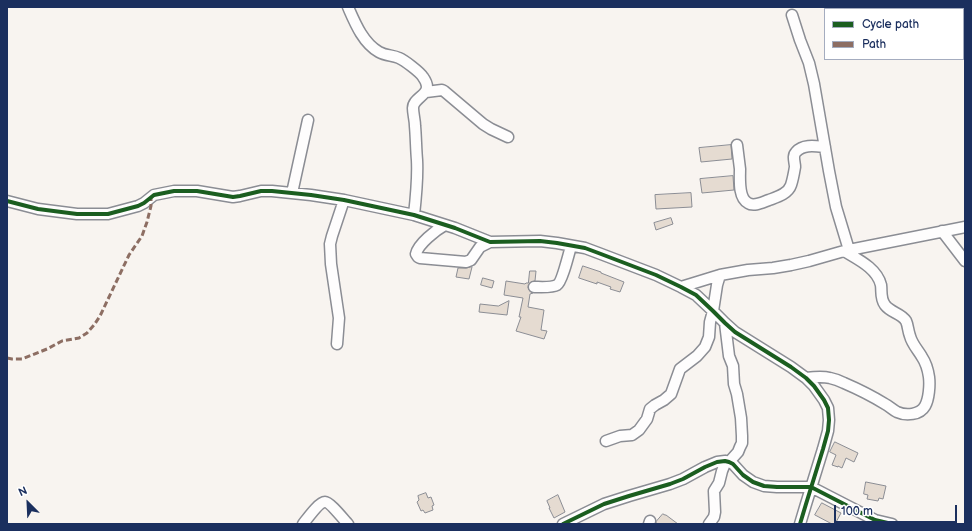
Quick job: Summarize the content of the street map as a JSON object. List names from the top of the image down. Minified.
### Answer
{"legend":["Cycle path","Path"],"scale_bar":"100 m","north":"top left"}
